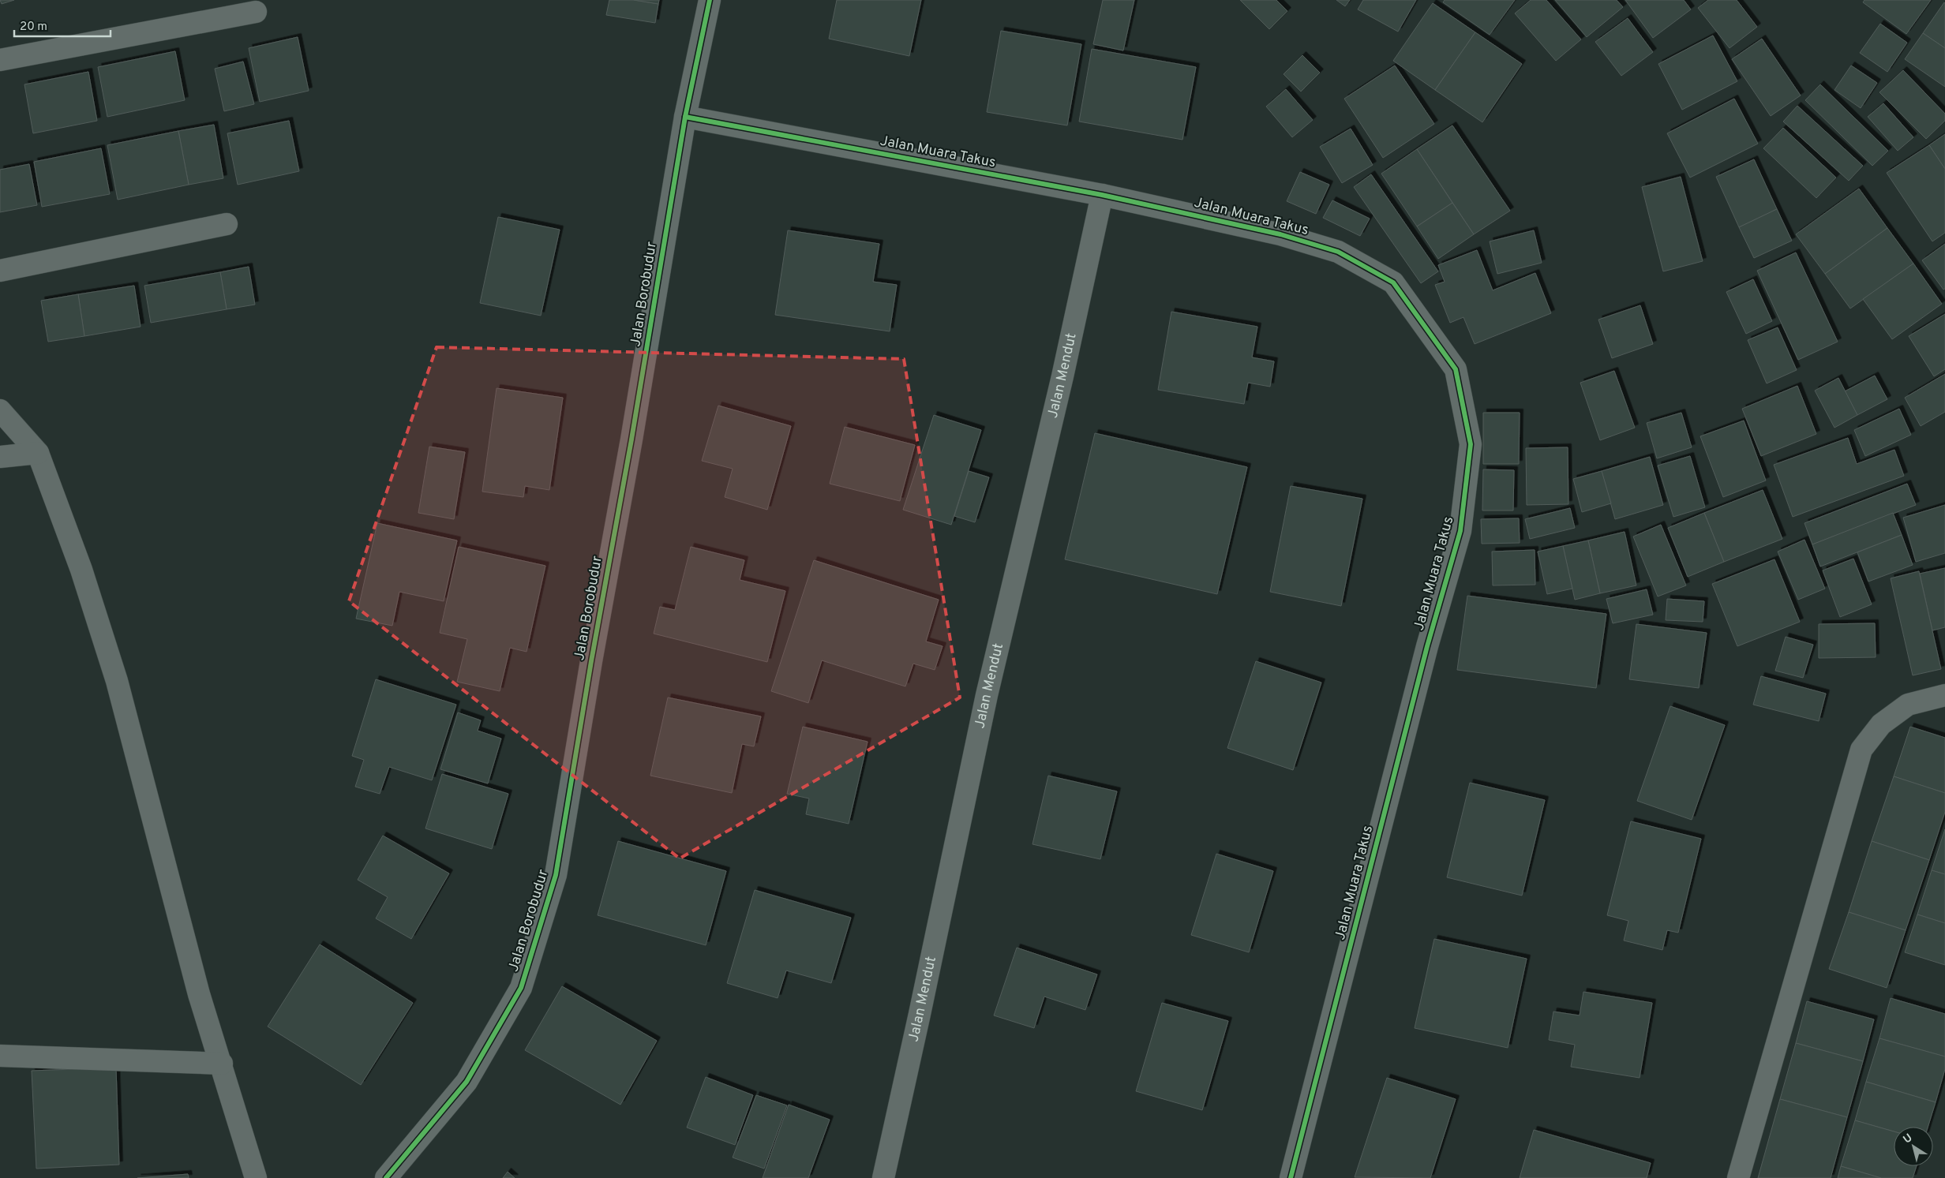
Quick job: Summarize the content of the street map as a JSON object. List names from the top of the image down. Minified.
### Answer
{"streets":{"street":["Jalan Muara Takus","Jalan Borobudur","Jalan Mendut"]},"crossings":[["Jalan Muara Takus","Jalan Borobudur"],["Jalan Muara Takus","Jalan Mendut"]],"scale_bar":"20 m","north":"top left"}
